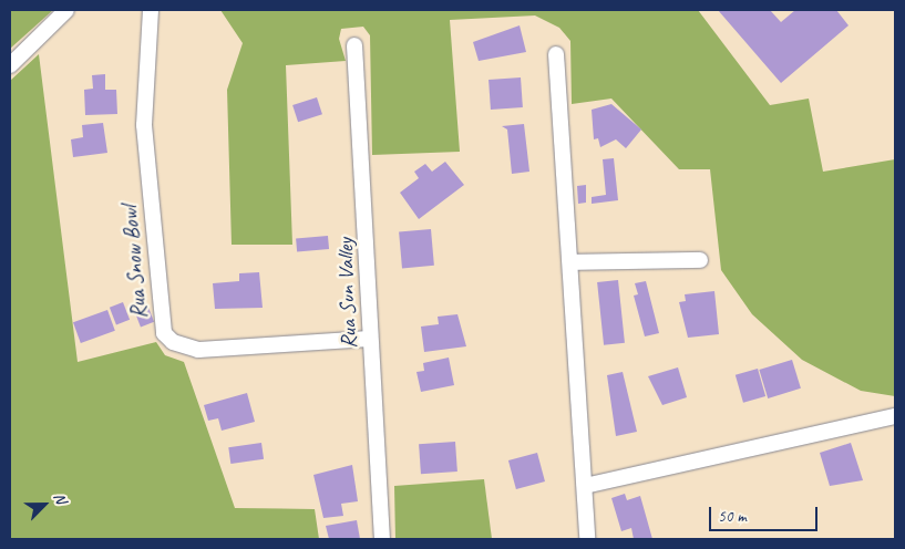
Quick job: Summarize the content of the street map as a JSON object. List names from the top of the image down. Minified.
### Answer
{"streets":{"street":["Rua Snow Bowl","Rua Sun Valley"]},"crossings":[["Rua Snow Bowl","Rua Sun Valley"]],"scale_bar":"50 m","north":"top right"}
